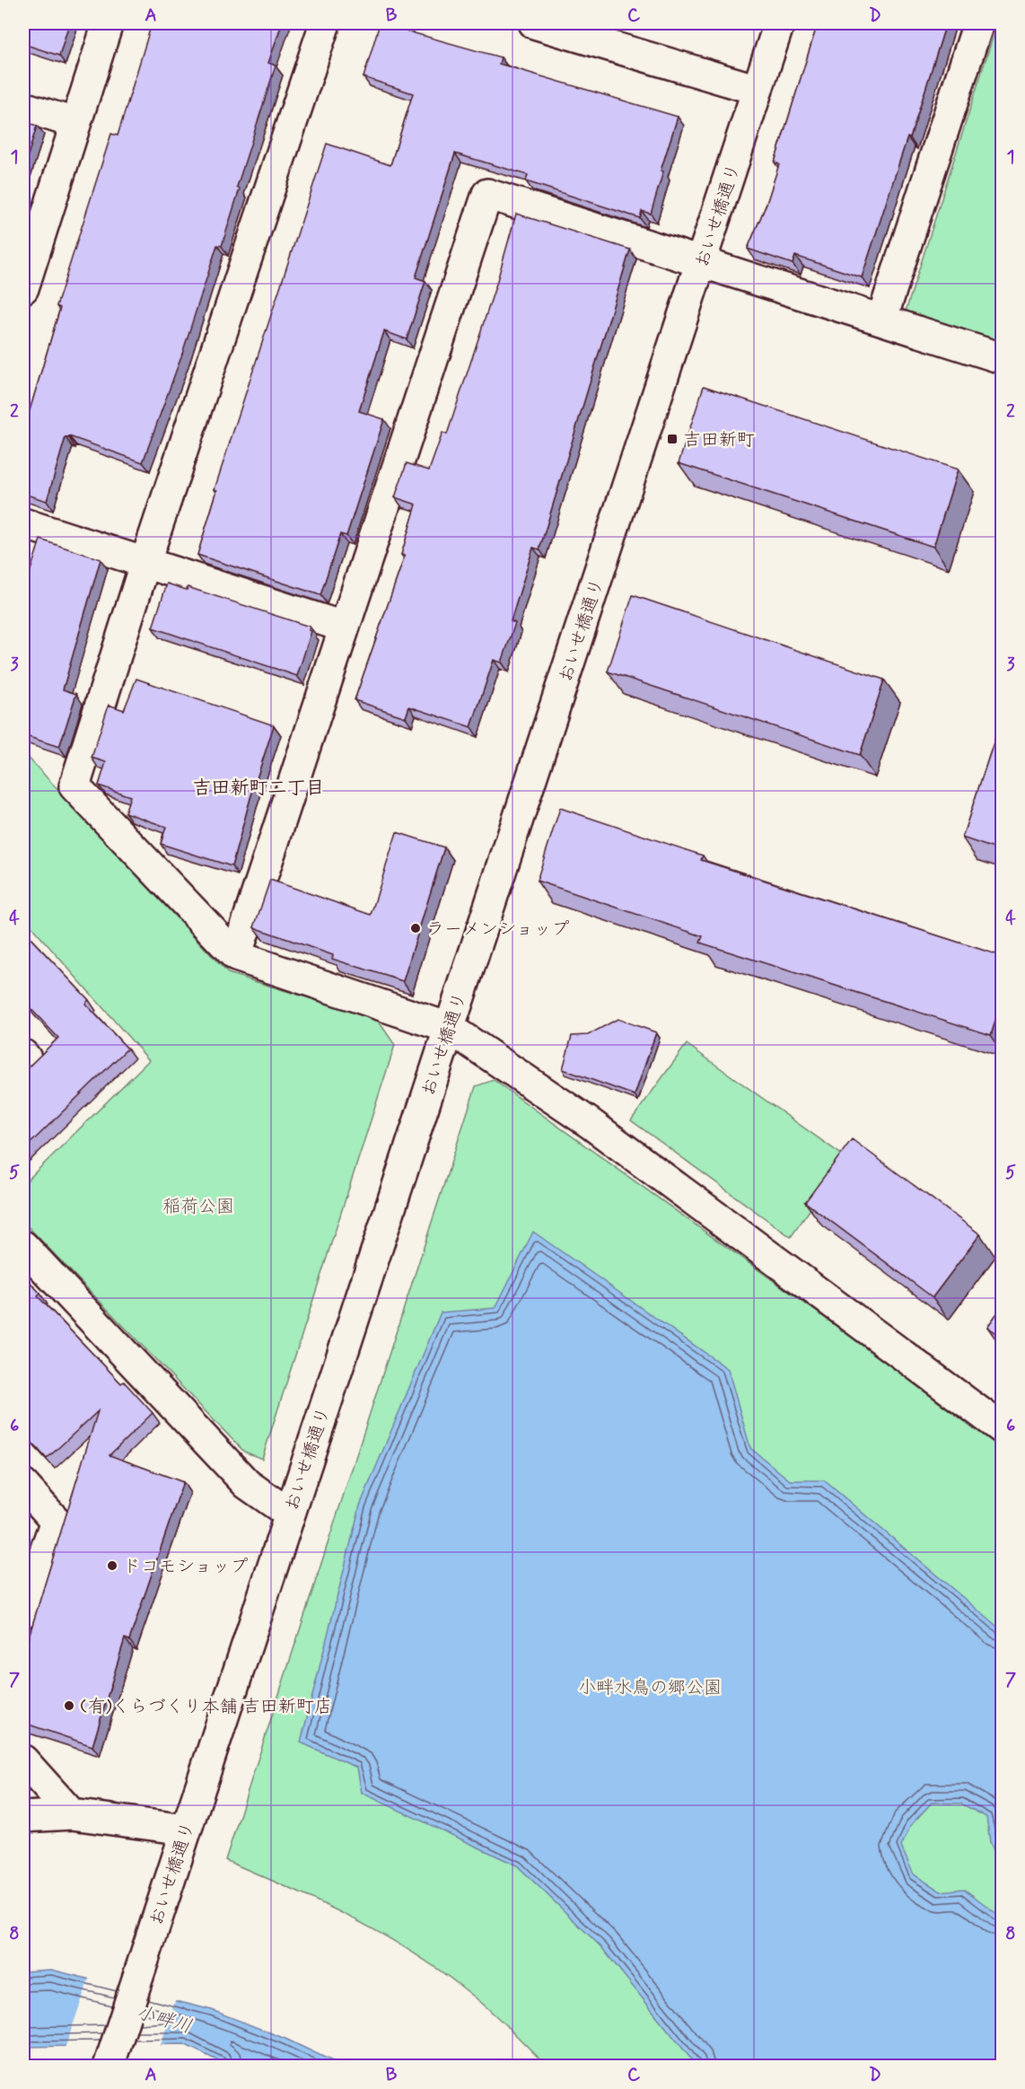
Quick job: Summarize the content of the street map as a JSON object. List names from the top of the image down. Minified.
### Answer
{"streets":{"street":["おいせ橋通り"]},"districts":["吉田新町二丁目"],"water":["小畔川"],"parks":["稲荷公園","小畔水鳥の郷公園"],"places":{"transit":["吉田新町"],"other":["ラーメンショップ","ドコモショップ","(有)くらづくり本舗 吉田新町店"]},"grid":{"columns":["A","B","C","D"],"rows":["1","2","3","4","5","6","7","8"]}}
